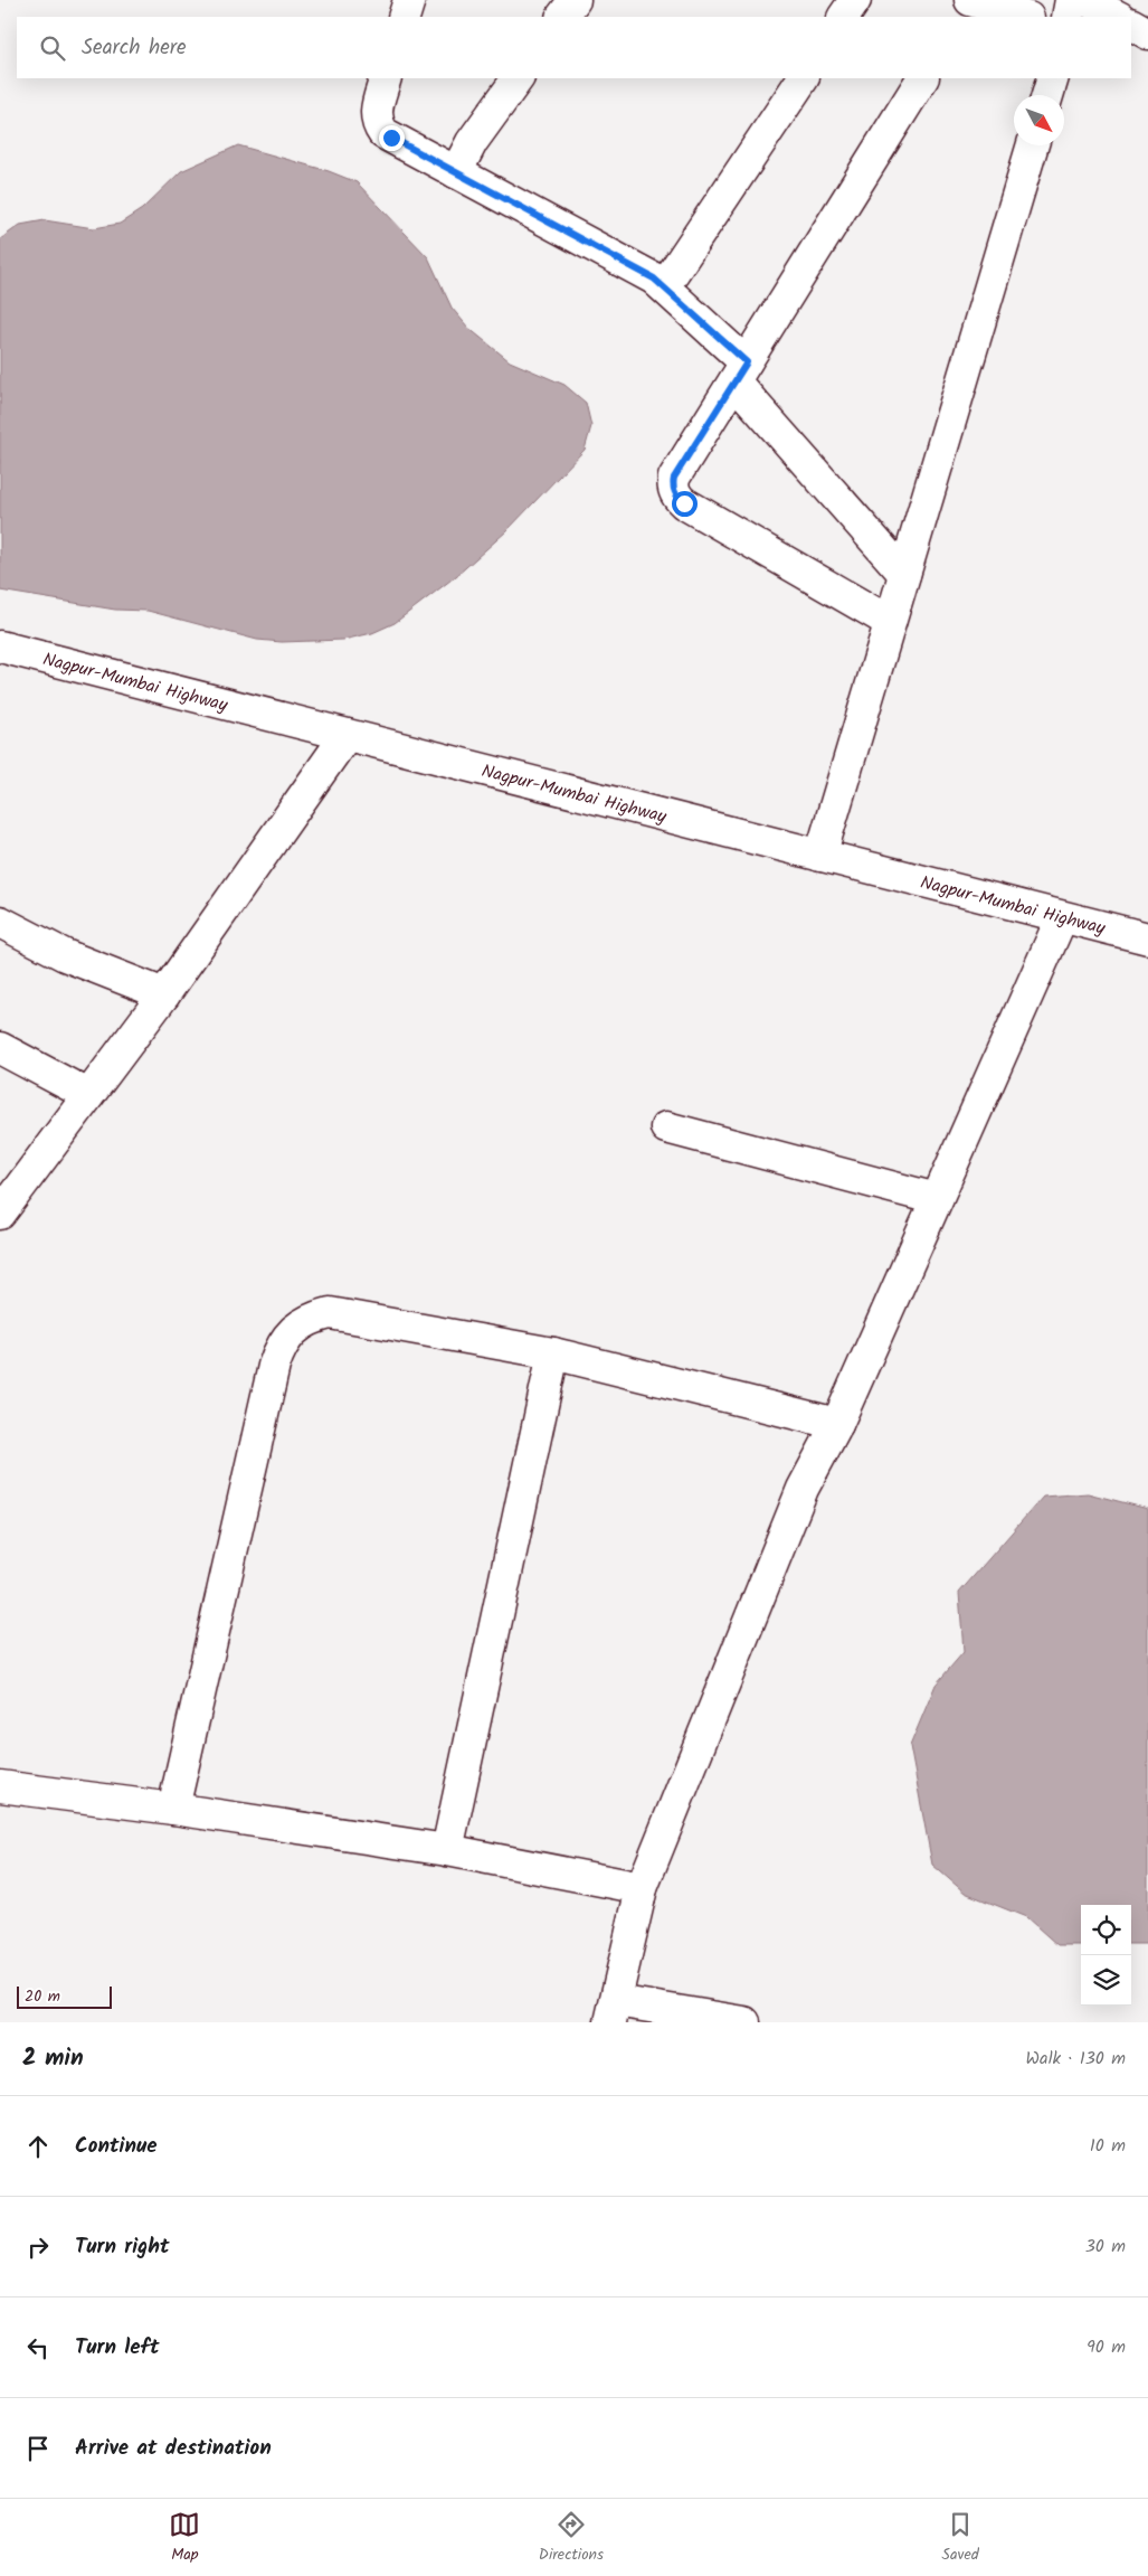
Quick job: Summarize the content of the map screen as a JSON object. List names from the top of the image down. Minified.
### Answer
{"streets":{"main road":["Nagpur-Mumbai Highway"]},"scale_bar":"20 m","north":"bottom right","page":{"search":"Search here","scale":"20 m","heading":["2 min","Walk · 130 m"],"list":[["Continue","10 m"],["Turn right","30 m"],["Turn left","90 m"],"Arrive at destination"],"nav":["Map","Directions","Saved"]}}
